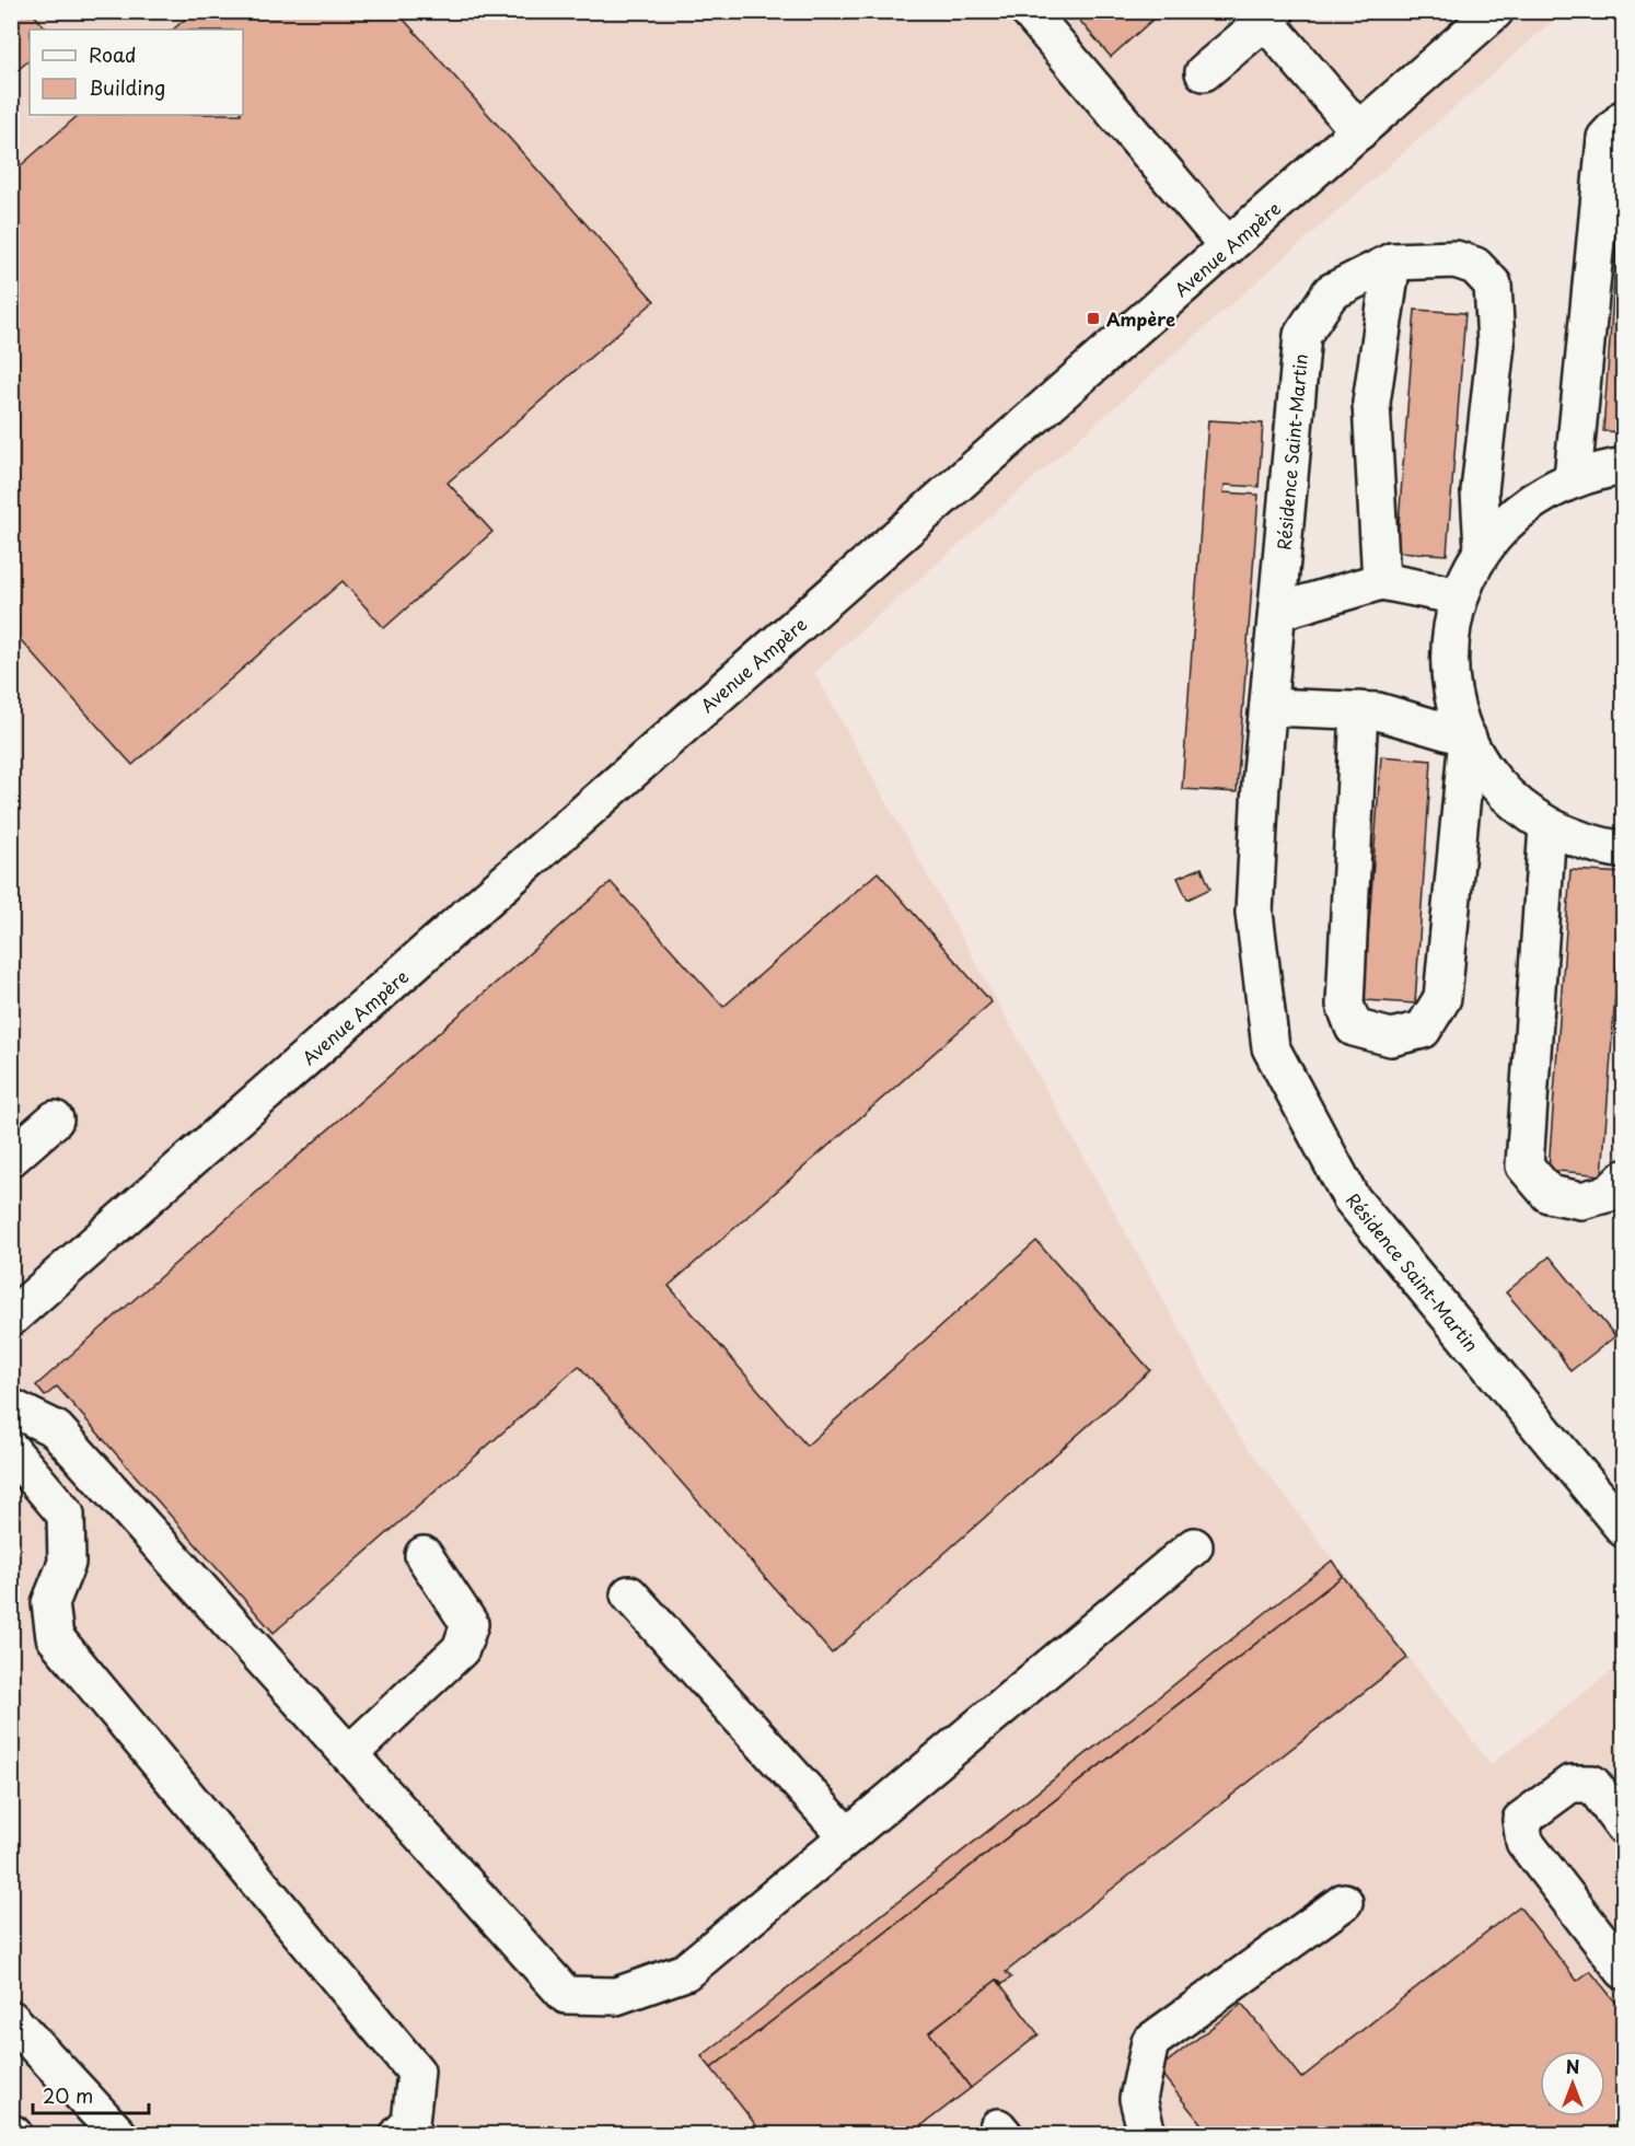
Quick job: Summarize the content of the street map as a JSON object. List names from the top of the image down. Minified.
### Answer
{"streets":{"street":["Avenue Ampère","Résidence Saint-Martin"]},"places":{"transit":["Ampère"]},"legend":["Road","Building"],"scale_bar":"20 m","north":"top"}
